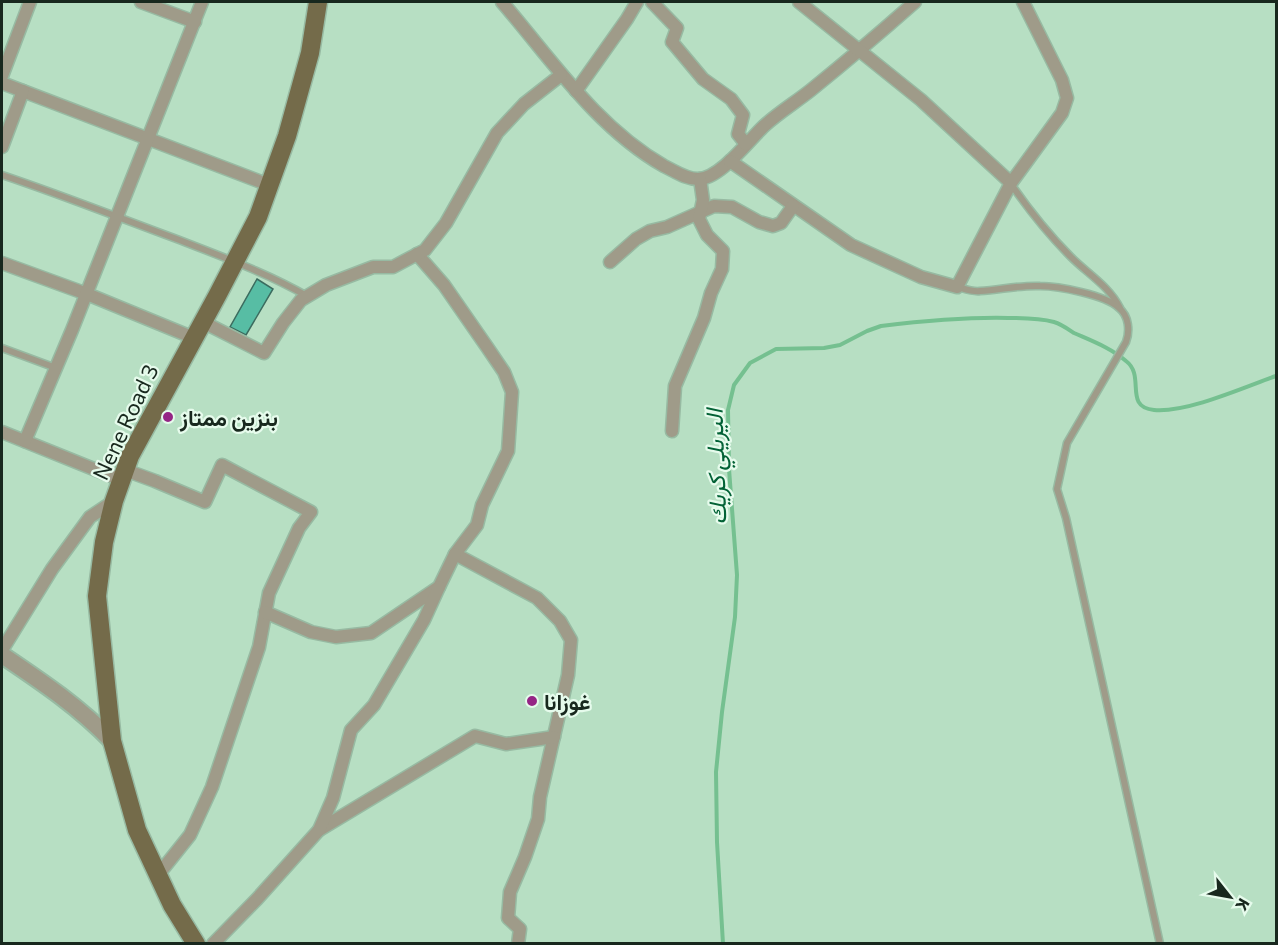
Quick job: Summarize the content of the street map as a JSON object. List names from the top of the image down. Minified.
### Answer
{"streets":{"main road":["Nene Road 3"]},"water":["اليريلي كريك"],"places":["بنزين ممتاز","غوزانا"],"north":"bottom right"}
